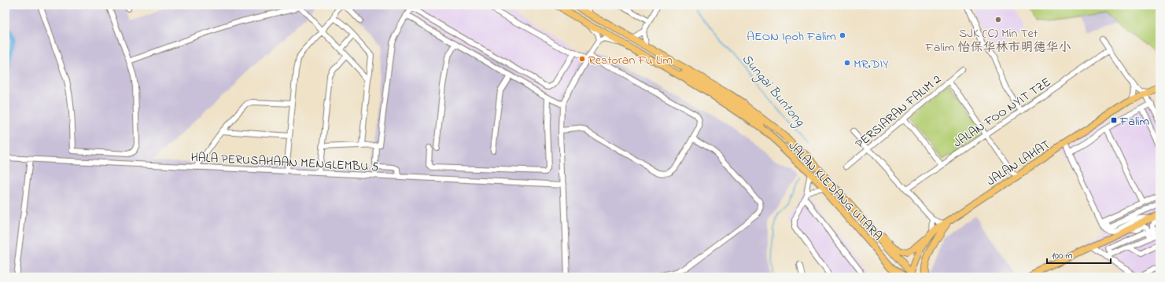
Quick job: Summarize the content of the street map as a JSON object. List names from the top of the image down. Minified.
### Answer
{"streets":{"main road":["JALAN LAHAT","JALAN KLEDANG UTARA"],"street":["PERSIARAN FALIM 2","JALAN FOO NYIT TZE","HALA PERUSAHAAN MENGLEMBU 5"]},"crossings":[["JALAN LAHAT","JALAN KLEDANG UTARA"]],"water":["Sungai Buntong"],"places":{"other":["SJK (C) Min Tet Falim 怡保华林市明德华小","AEON Ipoh Falim","Restoran Fu Lim","MR.DIY"],"transit":["Falim"]},"scale_bar":"100 m"}
